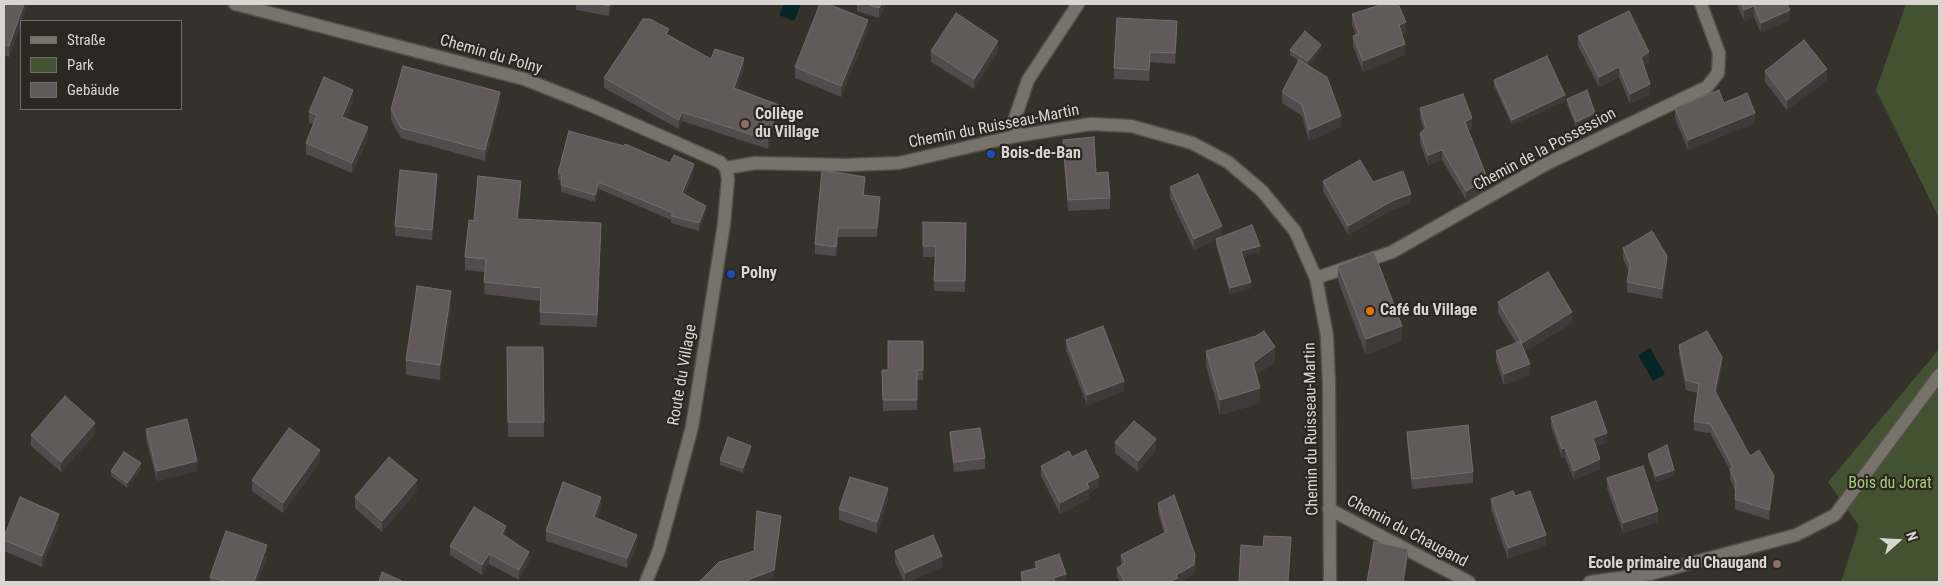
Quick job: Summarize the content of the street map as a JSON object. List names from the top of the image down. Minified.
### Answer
{"streets":{"street":["Chemin du Polny","Chemin du Ruisseau-Martin","Chemin de la Possession","Route du Village","Chemin du Chaugand"]},"crossings":[["Chemin du Polny","Chemin du Ruisseau-Martin"],["Chemin du Polny","Route du Village"],["Chemin du Ruisseau-Martin","Chemin de la Possession"],["Chemin du Ruisseau-Martin","Route du Village"],["Chemin du Ruisseau-Martin","Chemin du Chaugand"]],"parks":["Bois du Jorat"],"places":["Collège du Village","Bois-de-Ban","Polny","Café du Village","Ecole primaire du Chaugand"],"legend":["Straße","Park","Gebäude"],"north":"right"}
